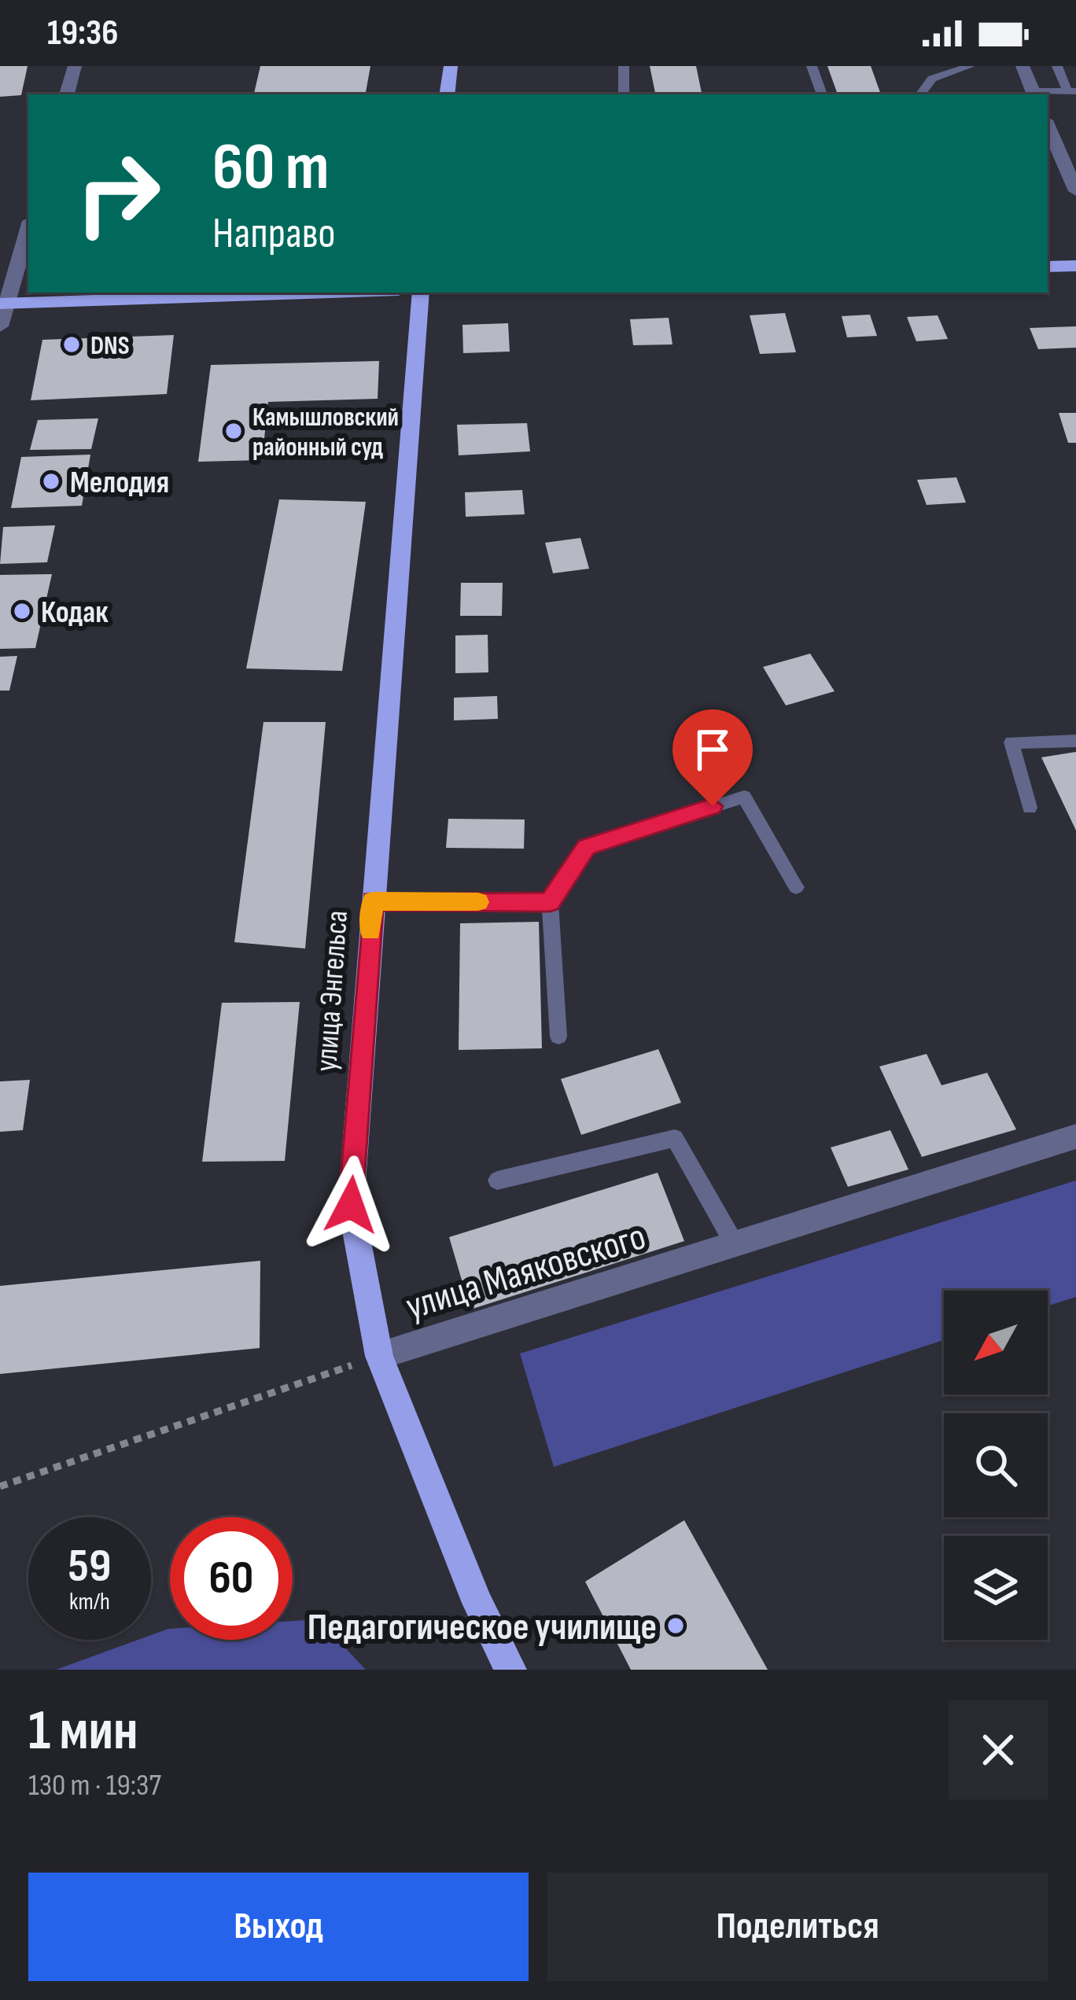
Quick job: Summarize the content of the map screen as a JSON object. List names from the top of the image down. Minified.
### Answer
{"streets":{"main road":["улица Энгельса"],"street":["улица Маяковского"]},"crossings":[["улица Энгельса","улица Маяковского"]],"places":["DNS","Камышловский районный суд","Мелодия","Кодак","Педагогическое училище"],"north":"bottom left","page":{"status":"19:36","turn":["60 m","Направо"],"speed":"59 km/h","limit":"60","heading":["1 мин","130 m · 19:37"],"buttons":["Выход","Поделиться"]}}
